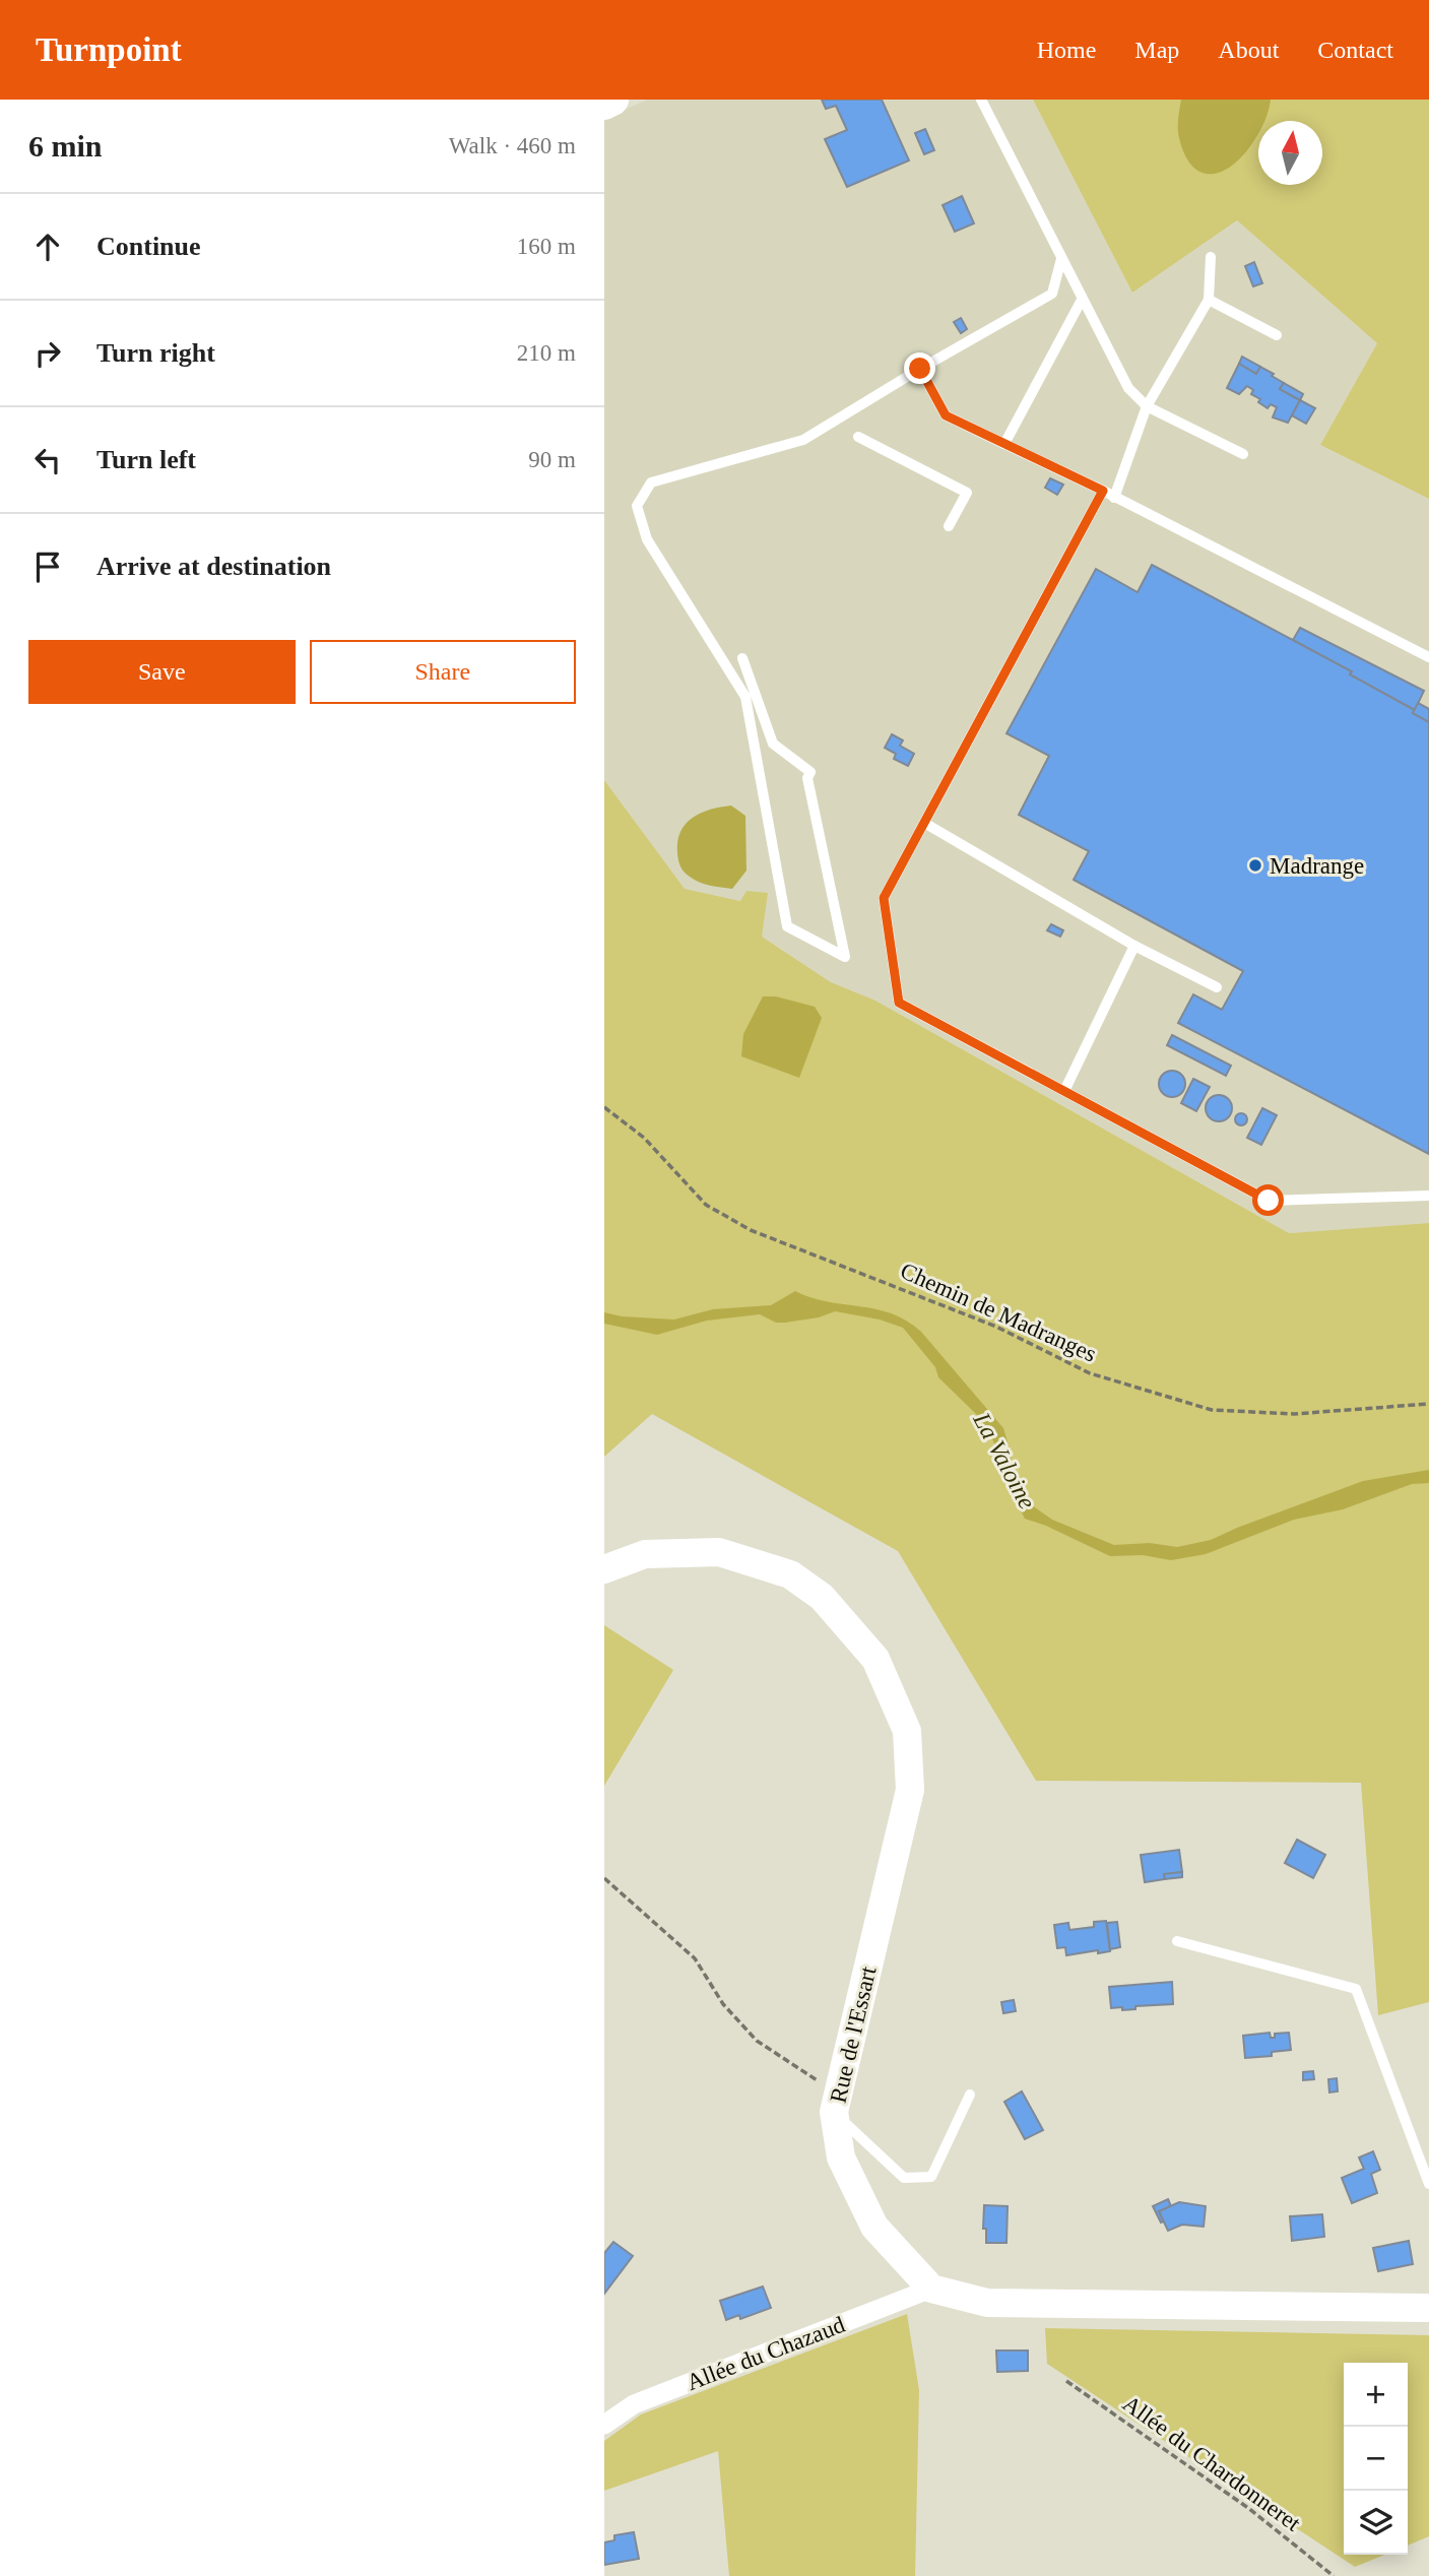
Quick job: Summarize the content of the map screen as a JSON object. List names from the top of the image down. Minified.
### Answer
{"streets":{"street":["Rue de l'Essart","Allée du Chazaud"],"path":["Chemin de Madranges","Allée du Chardonneret"]},"crossings":[["Rue de l'Essart","Allée du Chazaud"]],"water":["La Valoine"],"places":["Madrange"],"north":"top","page":{"header":"Turnpoint","nav":["Home","Map","About","Contact"],"heading":["6 min","Walk · 460 m"],"list":[["Continue","160 m"],["Turn right","210 m"],["Turn left","90 m"],"Arrive at destination"],"buttons":["Save","Share"],"map_buttons":["+","−"]}}
